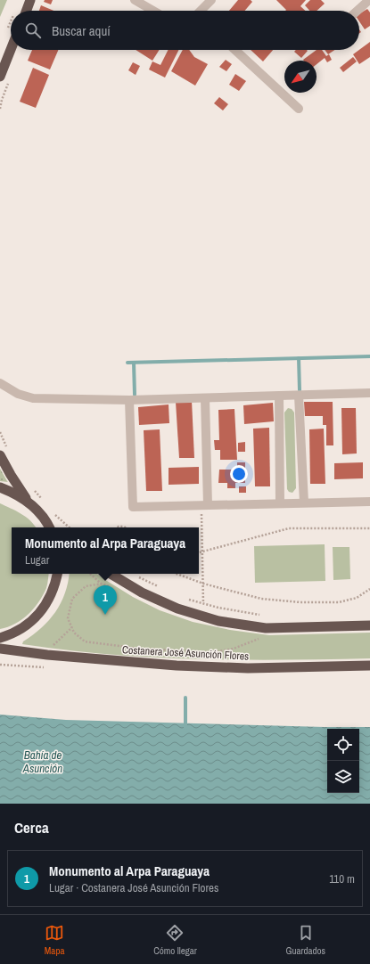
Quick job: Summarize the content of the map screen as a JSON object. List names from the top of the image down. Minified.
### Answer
{"streets":{"highway":["Costanera José Asunción Flores"]},"water":["Bahía de Asunción"],"north":"bottom left","page":{"search":"Buscar aquí","popup":["Monumento al Arpa Paraguaya","Lugar"],"pins":"1","heading":"Cerca","list":[{"mark":"1","name":"Monumento al Arpa Paraguaya","note":"Lugar · Costanera José Asunción Flores","value":"110 m"}],"nav":["Mapa","Cómo llegar","Guardados"]}}
